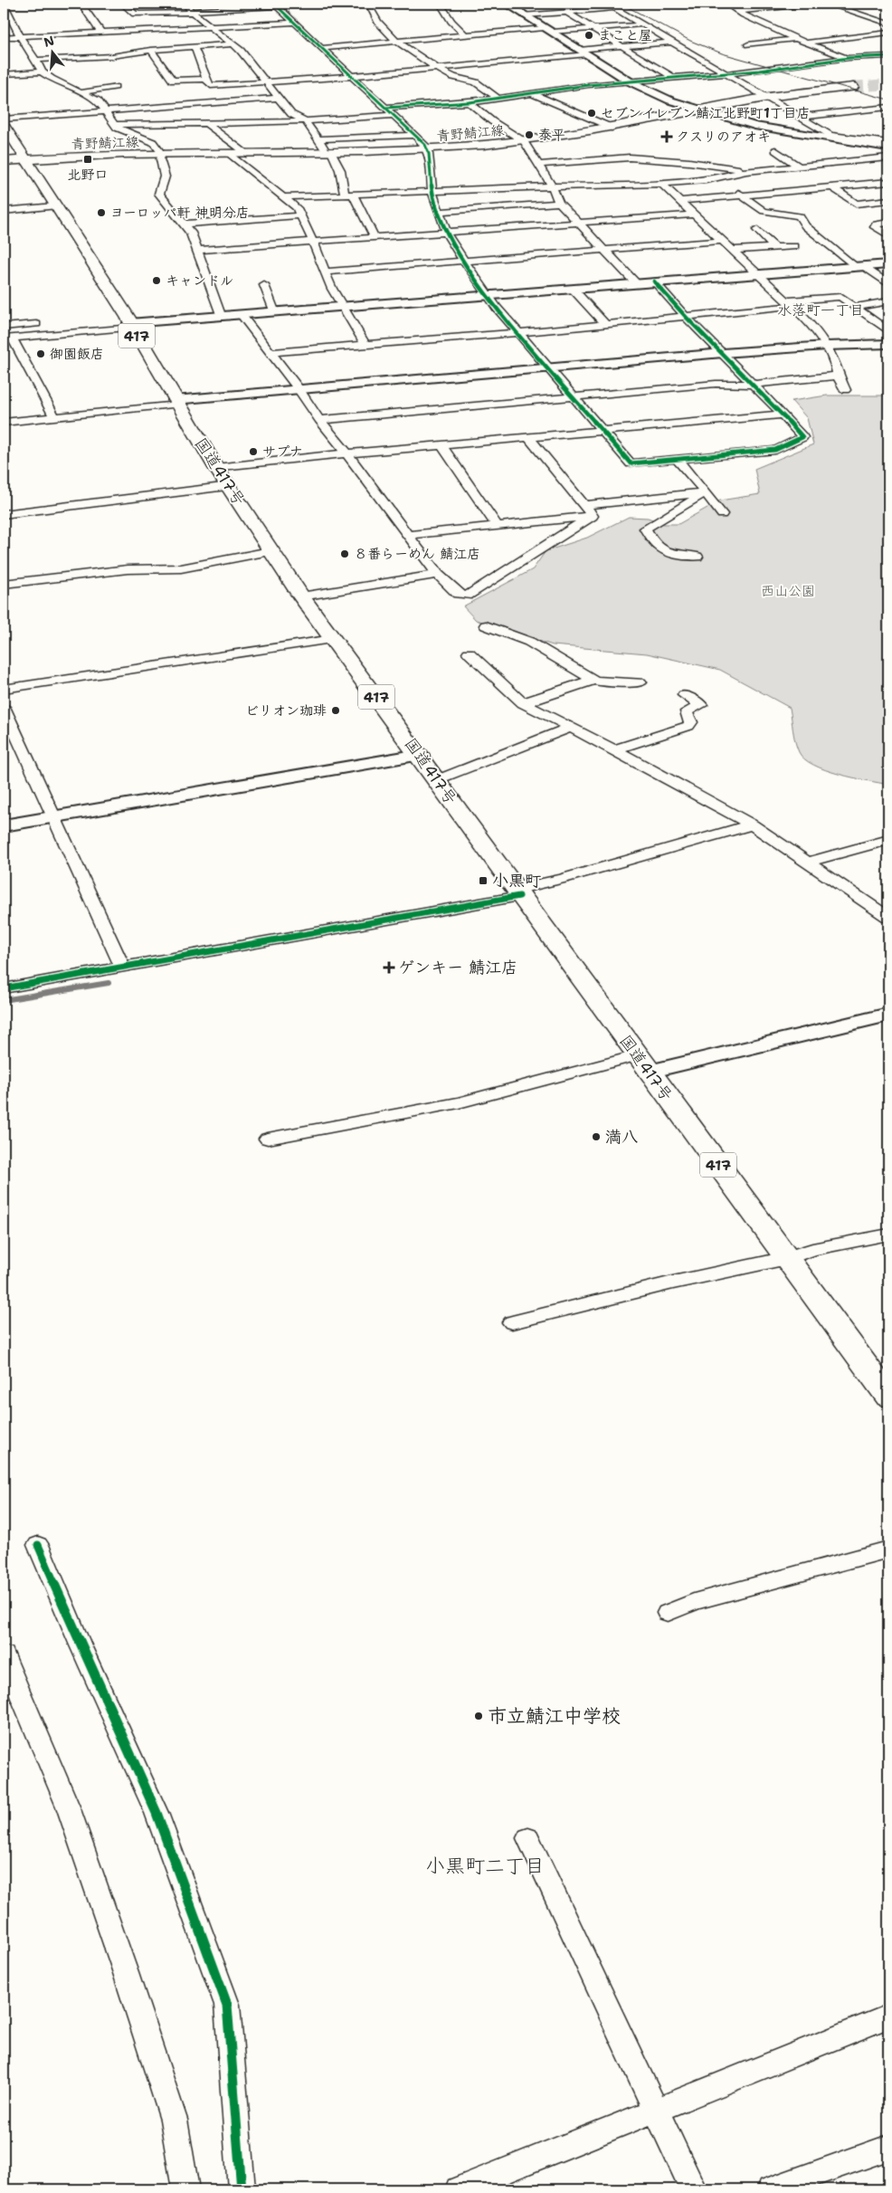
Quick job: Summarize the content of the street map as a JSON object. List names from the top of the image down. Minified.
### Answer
{"streets":{"main road":["青野鯖江線","417","国道417号"]},"crossings":[["青野鯖江線","国道417号"]],"districts":["水落町一丁目","小黒町二丁目"],"parks":["西山公園"],"places":{"other":["まこと屋","セブンイレブン鯖江北野町1丁目店","泰平","ヨーロッパ軒 神明分店","キャンドル","御園飯店","サプナ","８番らーめん 鯖江店","ビリオン珈琲","満八","市立鯖江中学校"],"health":["クスリのアオキ","ゲンキー 鯖江店"],"transit":["北野口","小黒町"]},"north":"top"}
